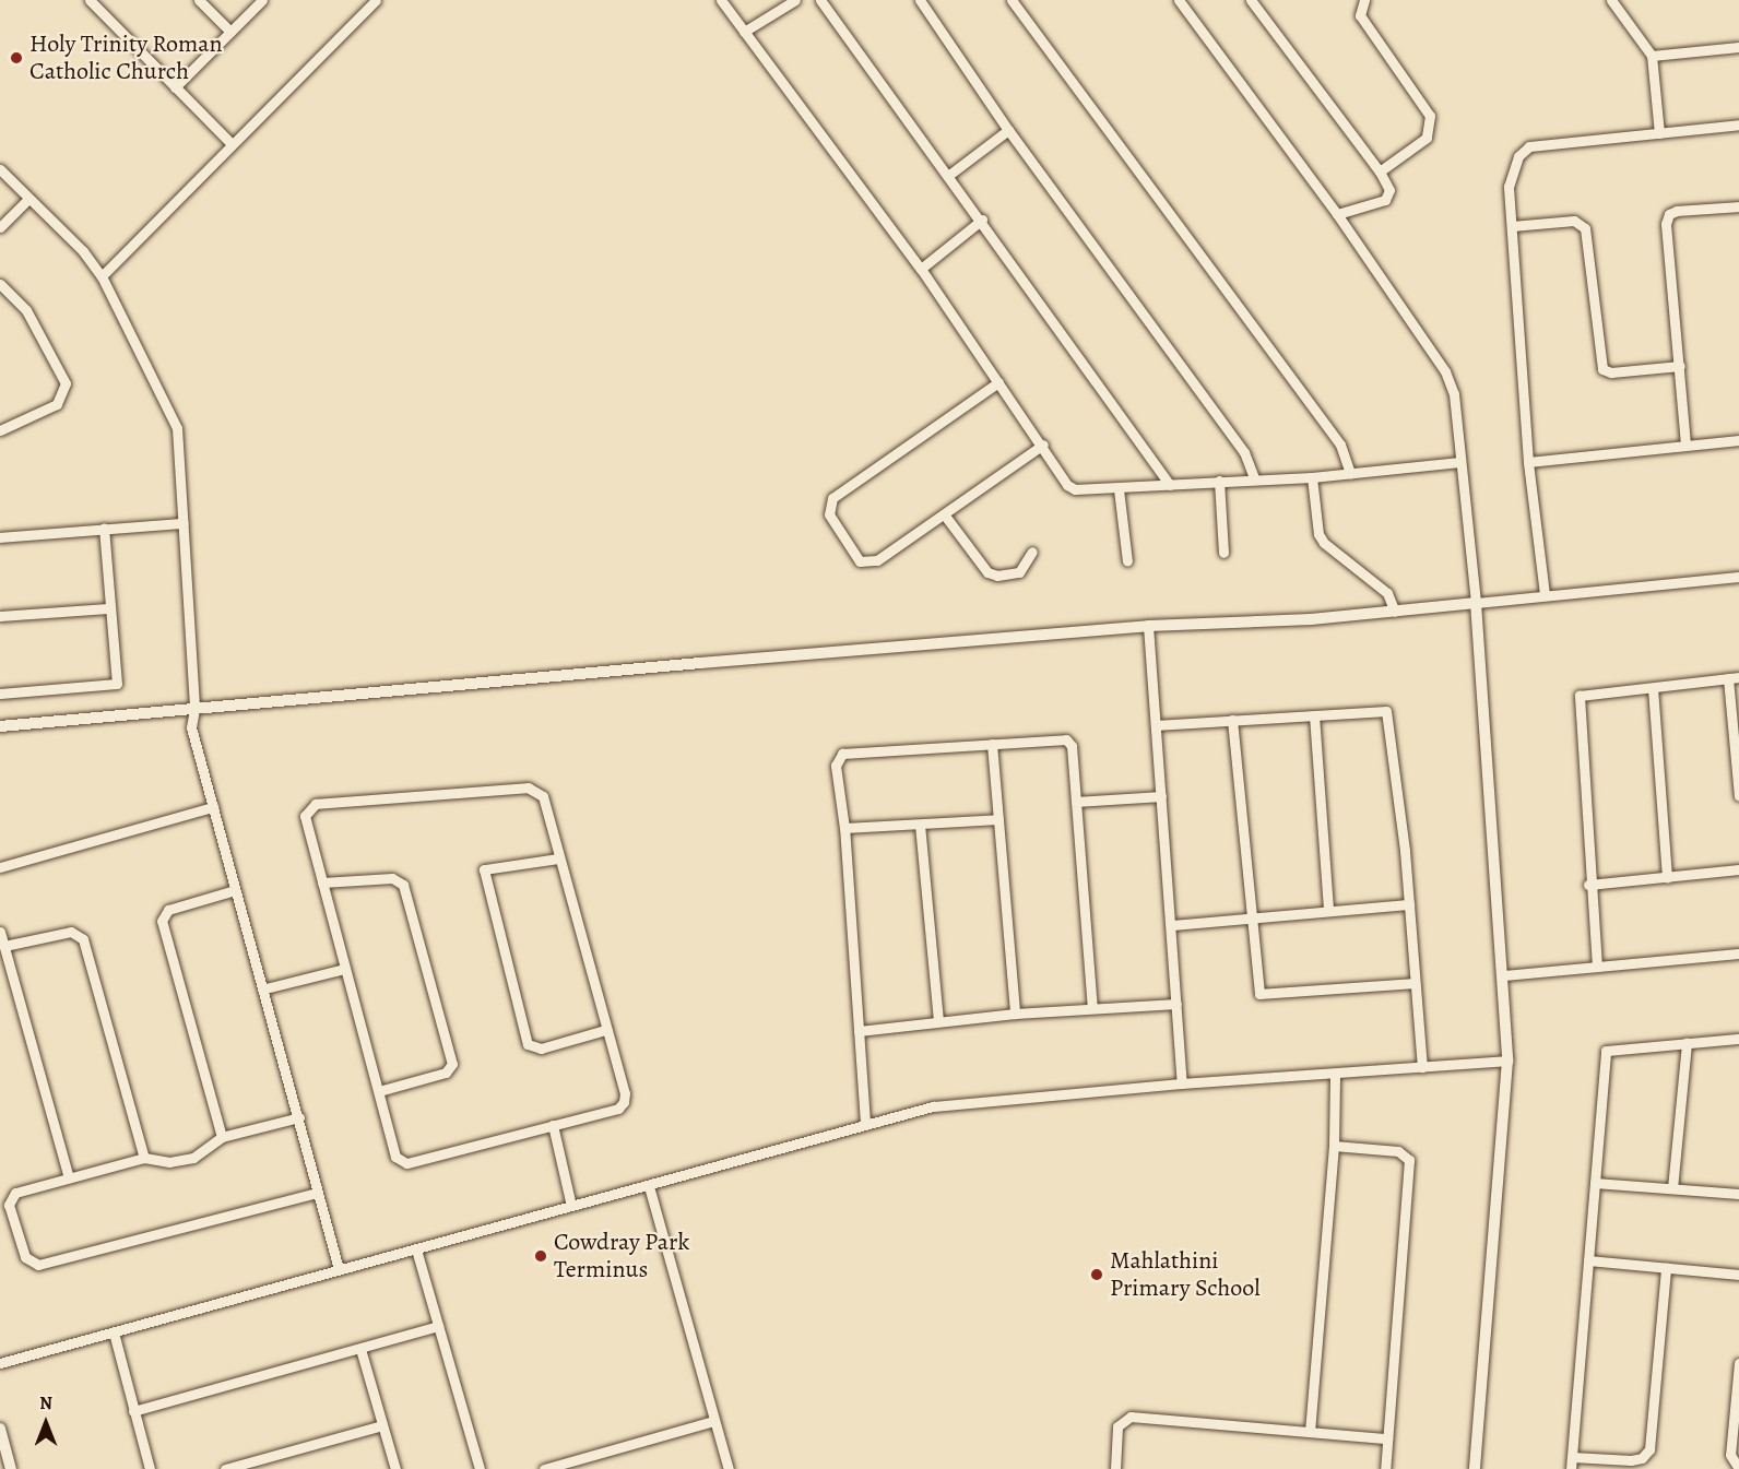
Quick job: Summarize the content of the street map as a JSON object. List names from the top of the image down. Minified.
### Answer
{"places":["Holy Trinity Roman Catholic Church","Cowdray Park Terminus","Mahlathini Primary School"],"north":"top"}
